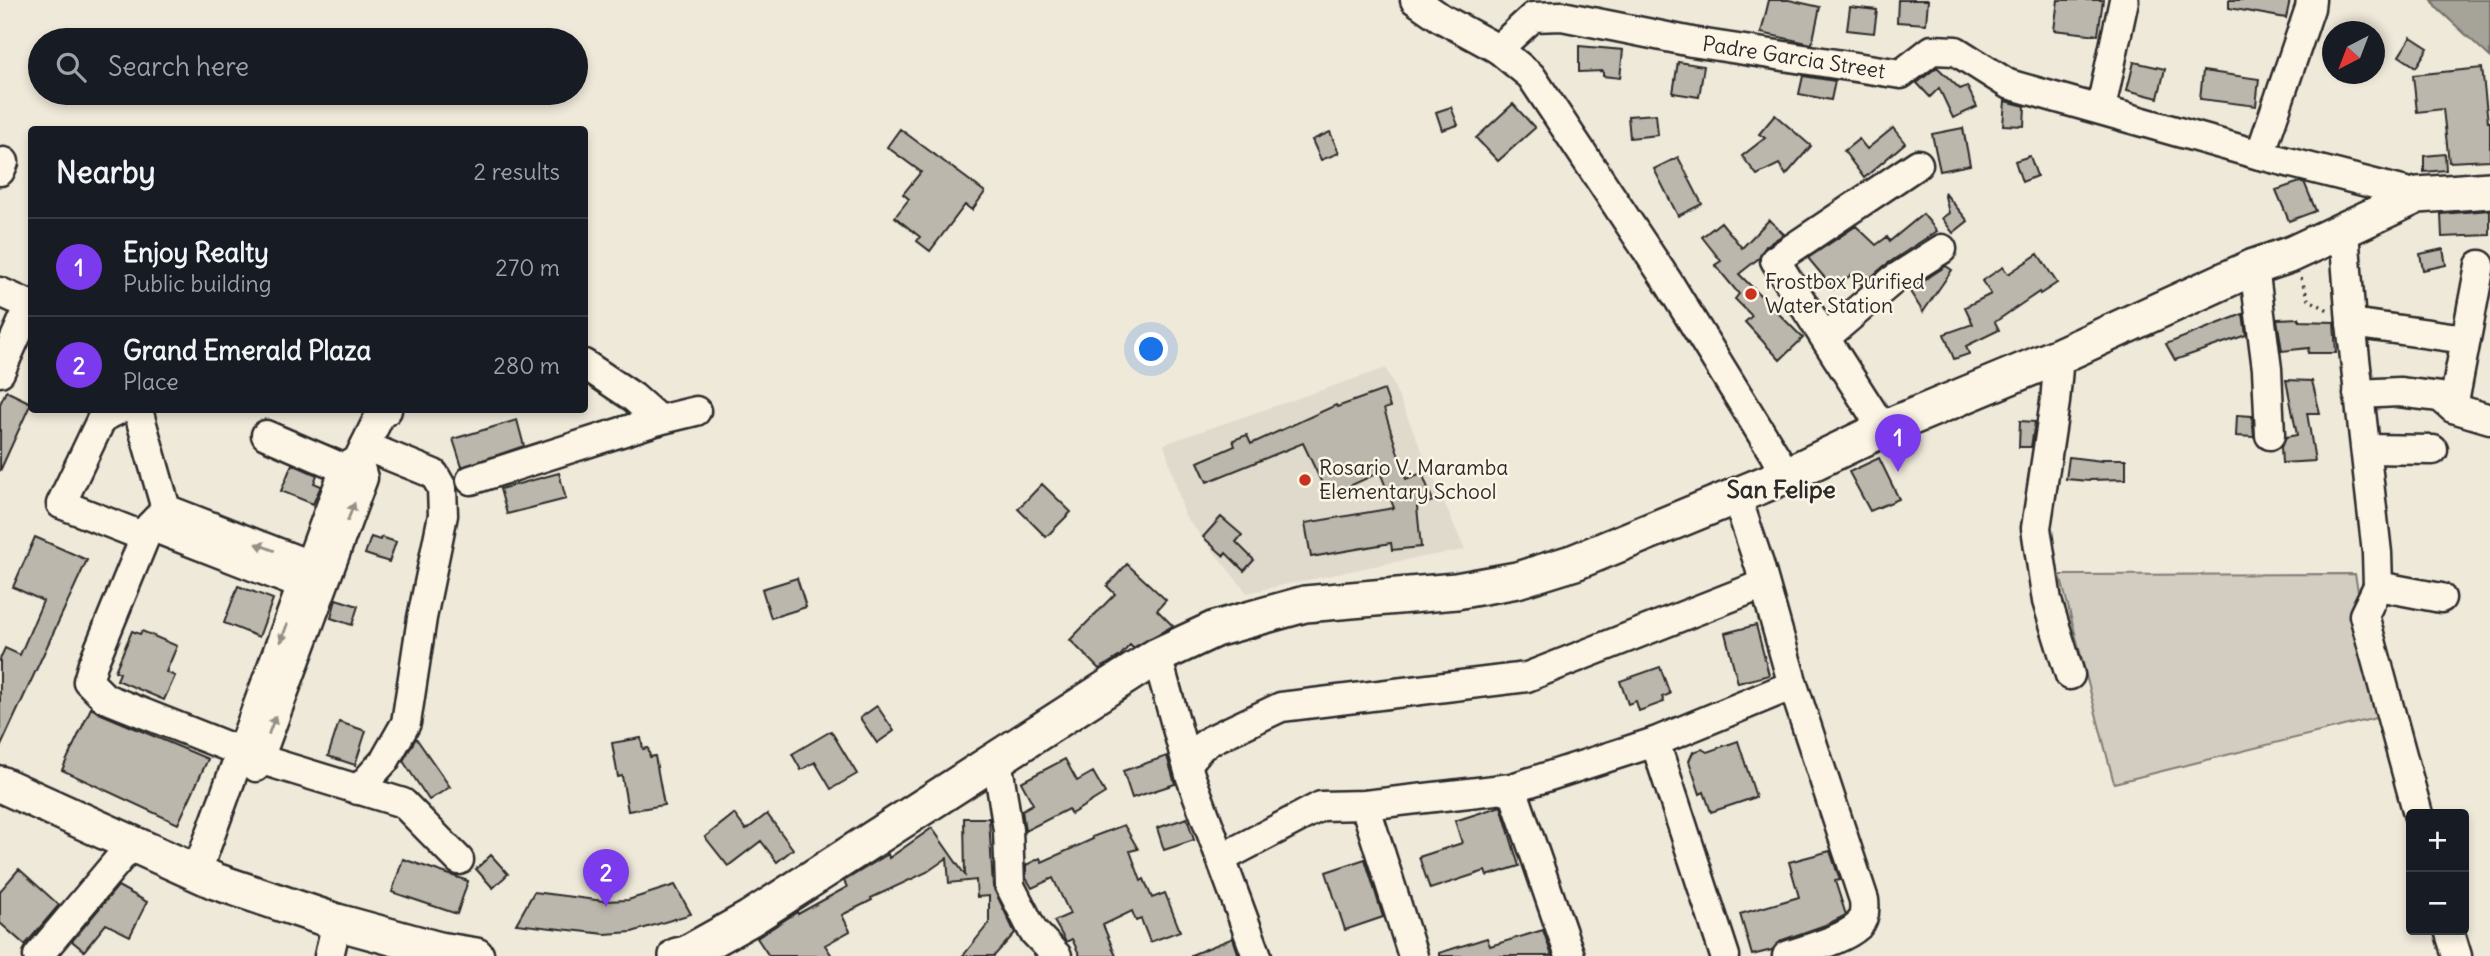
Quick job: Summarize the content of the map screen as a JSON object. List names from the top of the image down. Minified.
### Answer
{"streets":{"street":["Padre Garcia Street"]},"districts":["San Felipe"],"places":["Frostbox Purified Water Station","Rosario V. Maramba Elementary School"],"north":"bottom left","page":{"search":"Search here","heading":["Nearby","2 results"],"list":[{"mark":"1","name":"Enjoy Realty","note":"Public building","value":"270 m"},{"mark":"2","name":"Grand Emerald Plaza","note":"Place","value":"280 m"}],"pins":["1","2"],"map_buttons":["+","−"]}}
